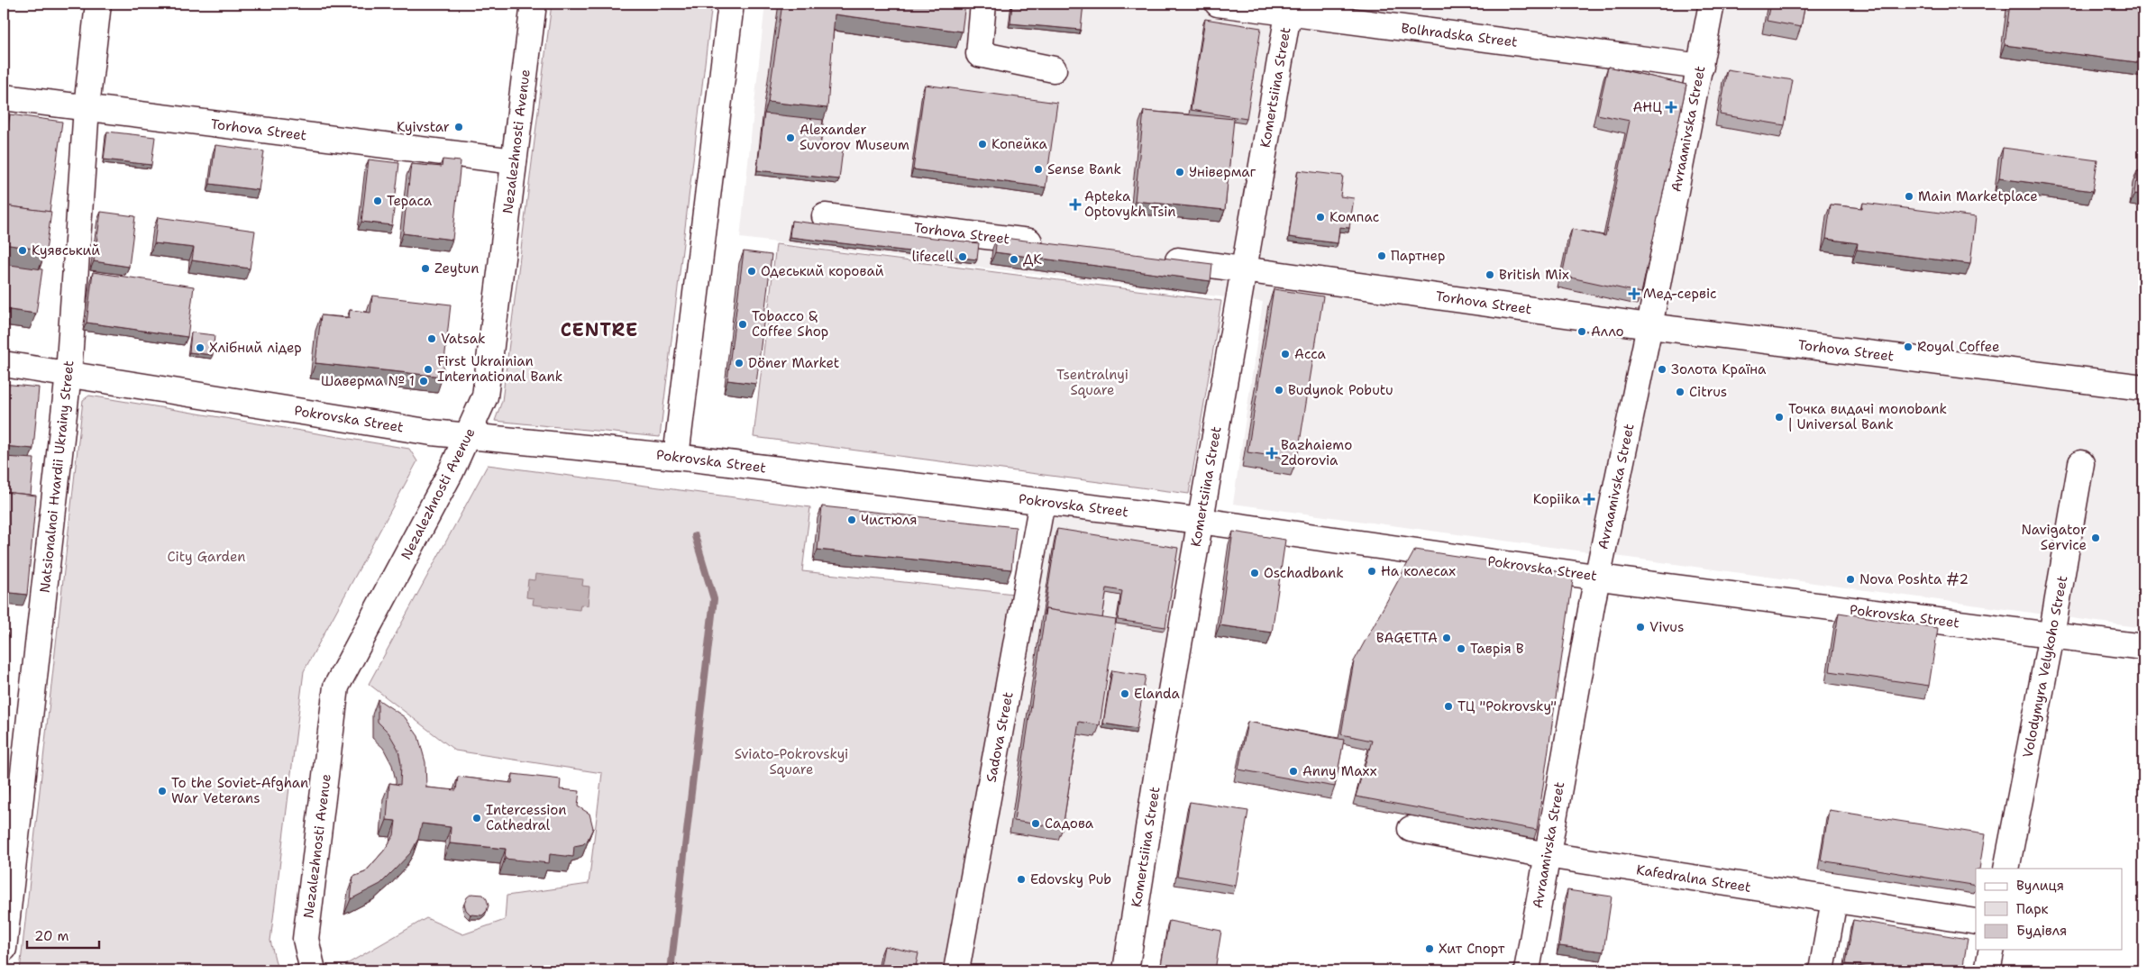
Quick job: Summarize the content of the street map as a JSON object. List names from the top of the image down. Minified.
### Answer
{"streets":{"street":["Bolhradska Street","Komertsiina Street","Avraamivska Street","Torhova Street","Nezalezhnosti Avenue","Pokrovska Street","Natsionalnoi Hvardii Ukrainy Street","Volodymyra Velykoho Street","Sadova Street","Kafedralna Street"]},"crossings":[["Bolhradska Street","Komertsiina Street"],["Bolhradska Street","Avraamivska Street"],["Komertsiina Street","Torhova Street"],["Komertsiina Street","Pokrovska Street"],["Avraamivska Street","Torhova Street"],["Avraamivska Street","Pokrovska Street"],["Avraamivska Street","Kafedralna Street"],["Torhova Street","Nezalezhnosti Avenue"],["Torhova Street","Natsionalnoi Hvardii Ukrainy Street"],["Nezalezhnosti Avenue","Pokrovska Street"],["Pokrovska Street","Natsionalnoi Hvardii Ukrainy Street"],["Pokrovska Street","Volodymyra Velykoho Street"],["Pokrovska Street","Sadova Street"]],"districts":["CENTRE"],"parks":["Tsentralnyi Square","City Garden","Sviato-Pokrovskyi Square"],"places":{"health":["АНЦ","Apteka Optovykh Tsin","Мед-сервіс","Bazhaiemo Zdorovia","Kopiika"],"other":["Kyivstar","Alexander Suvorov Museum","Копейка","Sense Bank","Універмаг","Main Marketplace","Тераса","Компас","Куявський","Партнер","lifecell","ДК","Zeytun","Одеський коровай","British Mix","Tobacco & Coffee Shop","Алло","Vatsak","Royal Coffee","Хлібний лідер","Acca","Döner Market","First Ukrainian International Bank","Золота Країна","Шаверма № 1","Budynok Pobutu","Citrus","Точка видачі monobank | Universal Bank","Чистюля","Navigator Service","На колесах","Oschadbank","Nova Poshta #2","Vivus","BAGETTA","Таврія В","Elanda","ТЦ \"Pokrovsky\"","Anny Maxx","To the Soviet-Afghan War Veterans","Intercession Cathedral","Садова","Edovsky Pub","Хит Спорт"]},"legend":["Вулиця","Парк","Будівля"],"scale_bar":"20 m"}
